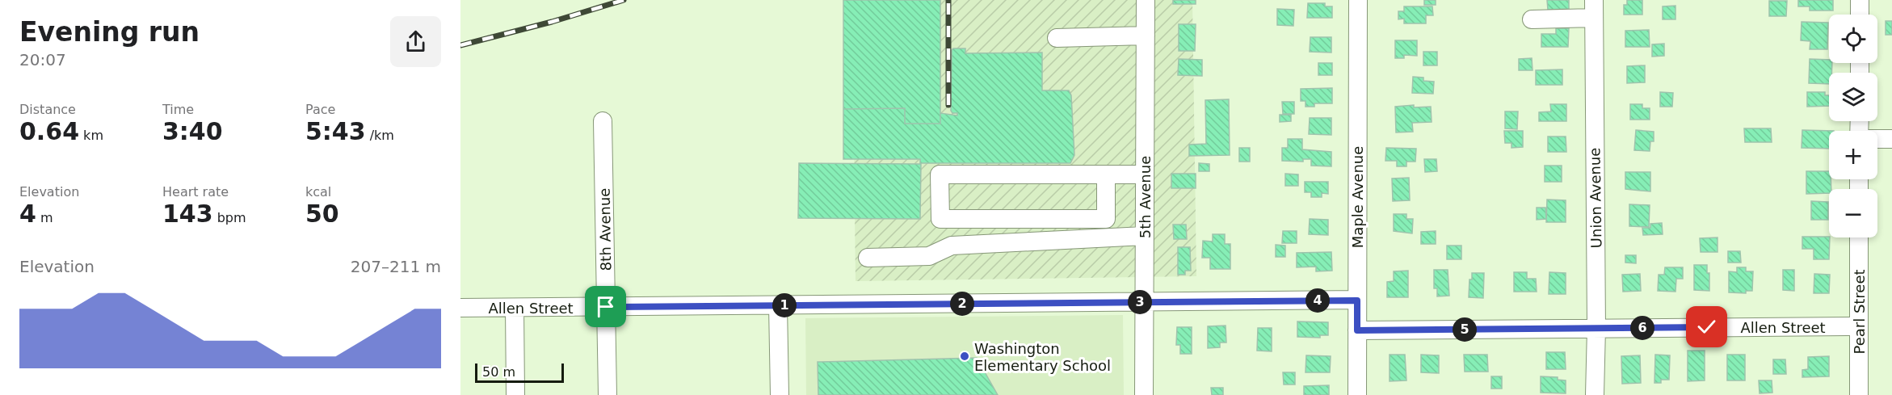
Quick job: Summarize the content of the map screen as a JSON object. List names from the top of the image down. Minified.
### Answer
{"streets":{"street":["5th Avenue","Maple Avenue","Union Avenue","8th Avenue","Allen Street","Pearl Street"]},"crossings":[["5th Avenue","Allen Street"],["Maple Avenue","Allen Street"],["Union Avenue","Allen Street"],["8th Avenue","Allen Street"],["Allen Street","Pearl Street"]],"places":["Washington Elementary School"],"scale_bar":"50 m","page":{"heading":["Evening run","20:07"],"map_buttons":["+","−"],"stats":[["Distance","0.64 km"],["Time","3:40"],["Pace","5:43 /km"],["Elevation","4 m"],["Heart rate","143 bpm"],["kcal","50"]],"chart":["Elevation","207–211 m"],"pins":["4","3","2","1","6","5"],"scale":"50 m"}}
